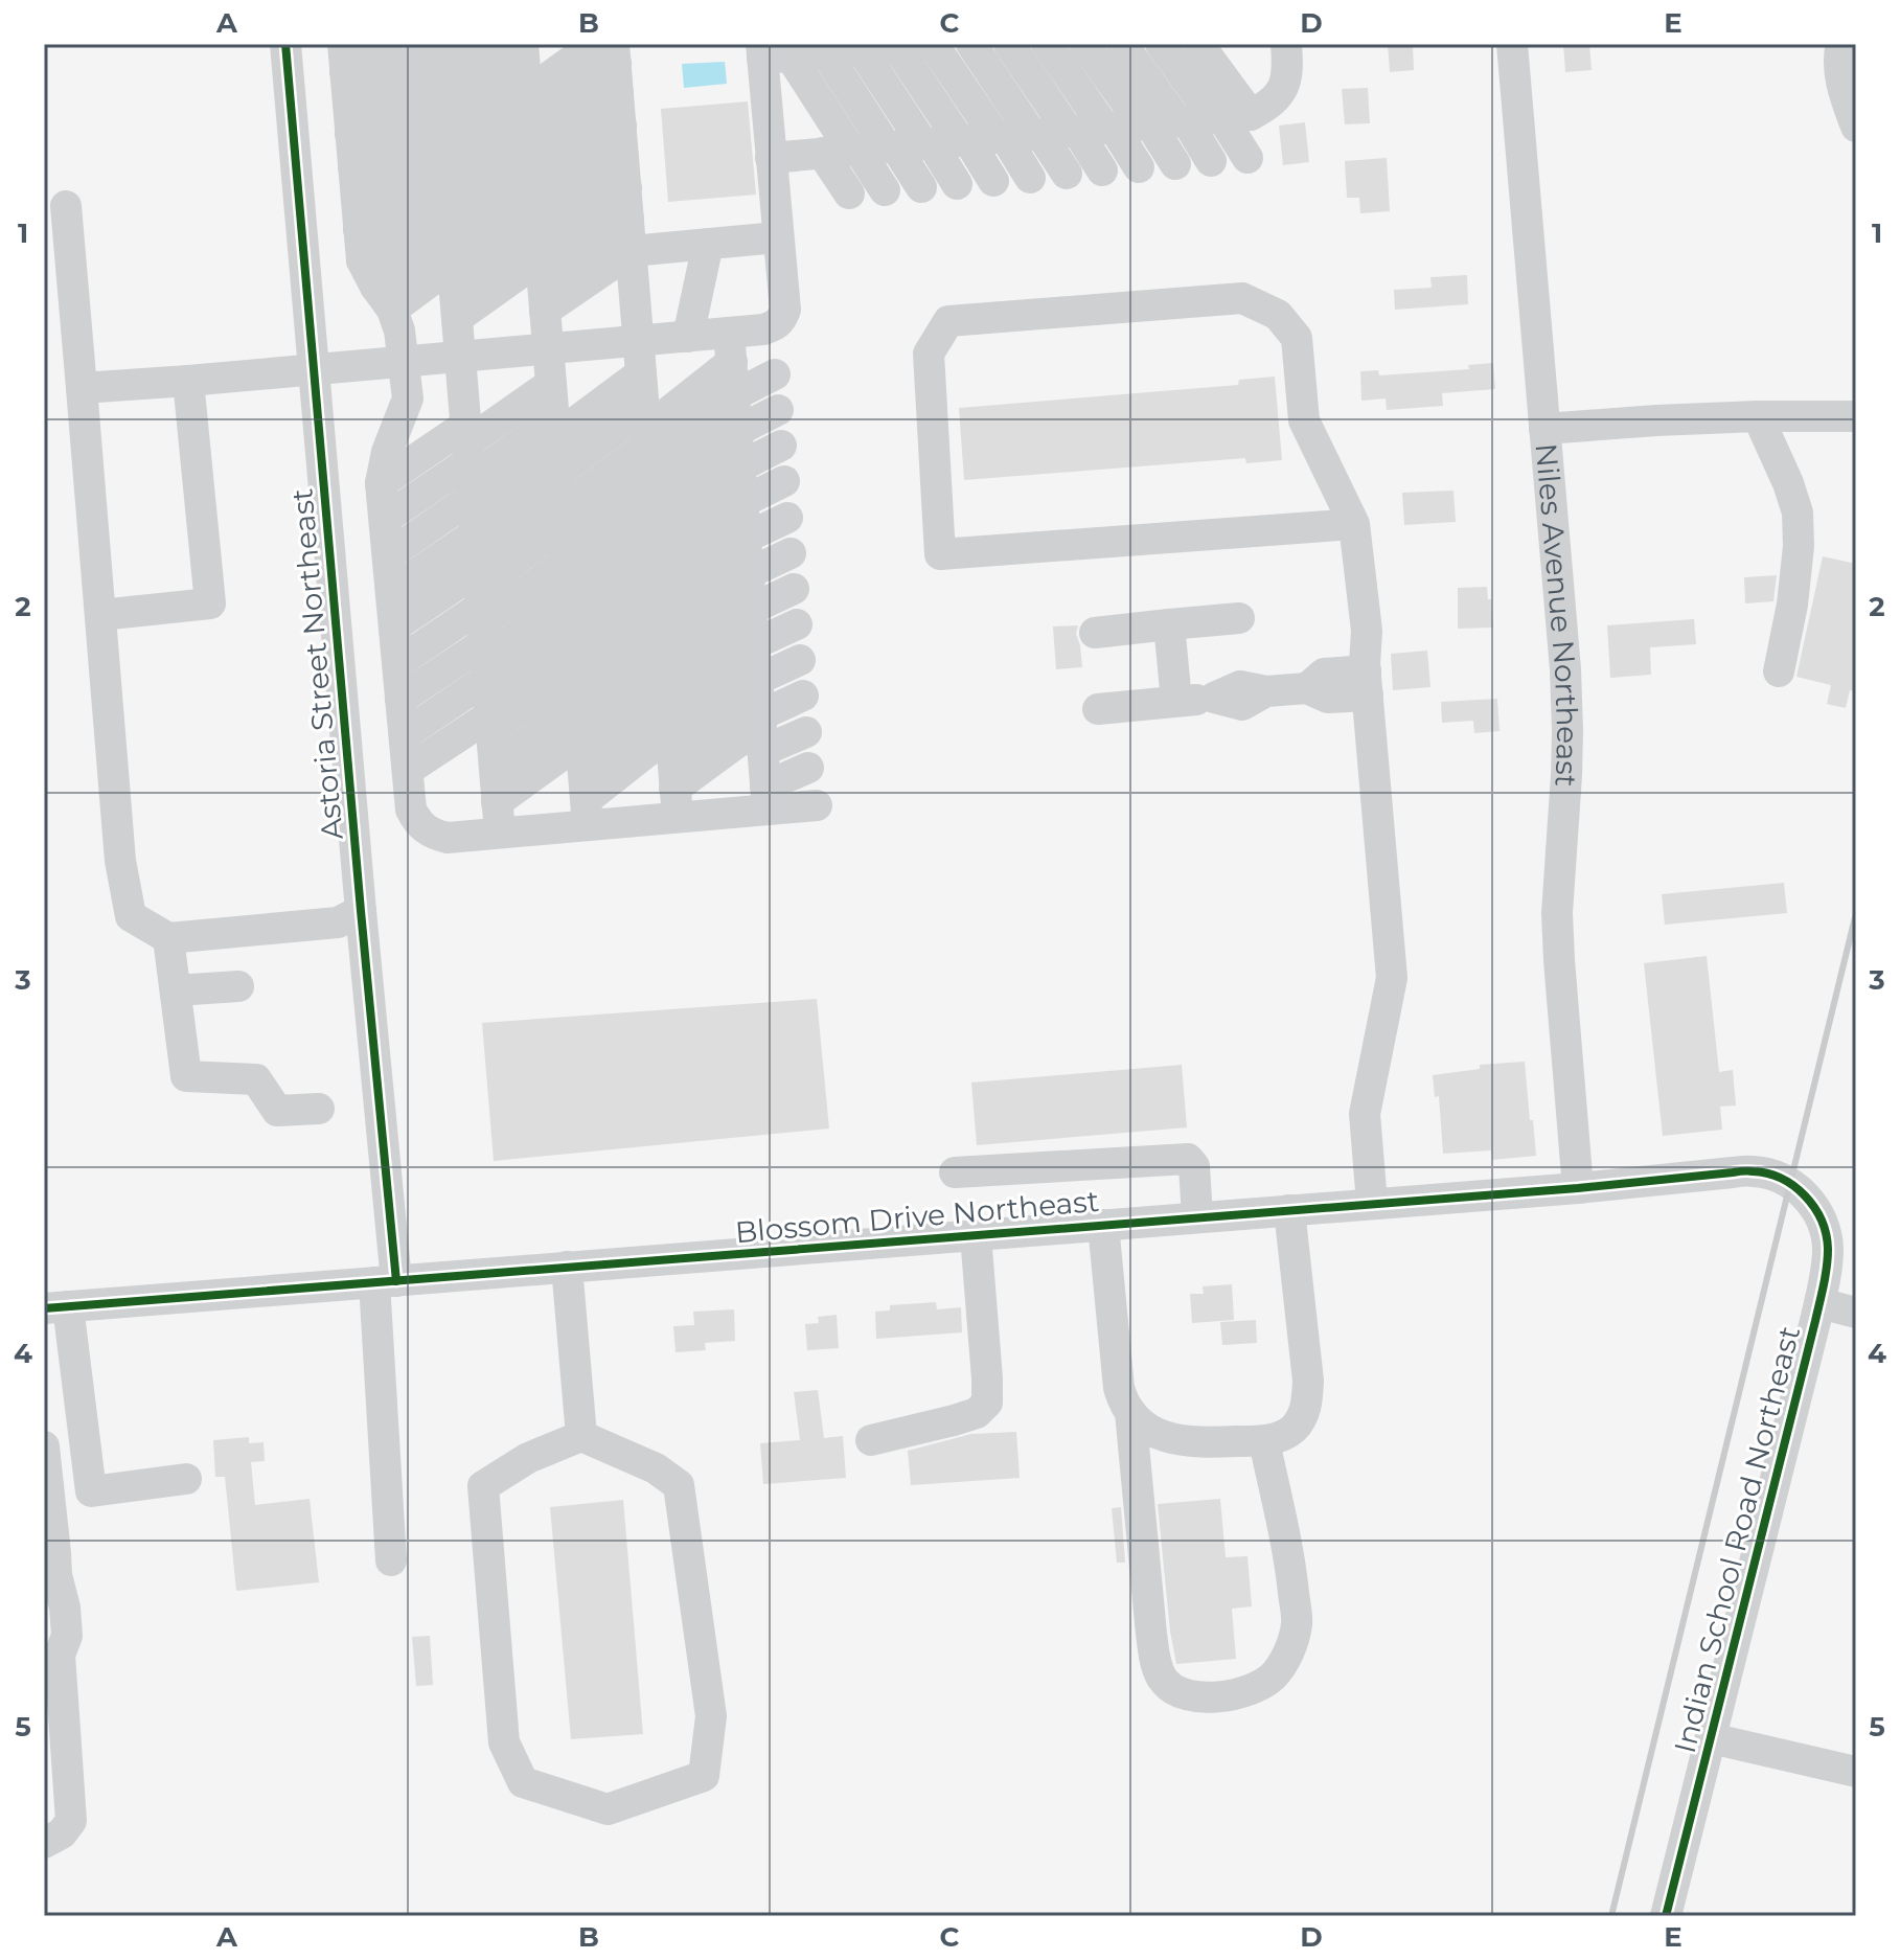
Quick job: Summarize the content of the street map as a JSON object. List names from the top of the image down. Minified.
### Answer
{"streets":{"street":["Niles Avenue Northeast","Astoria Street Northeast","Blossom Drive Northeast","Indian School Road Northeast"]},"crossings":[["Niles Avenue Northeast","Blossom Drive Northeast"],["Astoria Street Northeast","Blossom Drive Northeast"],["Blossom Drive Northeast","Indian School Road Northeast"]],"grid":{"columns":["A","B","C","D","E"],"rows":["1","2","3","4","5"]}}
